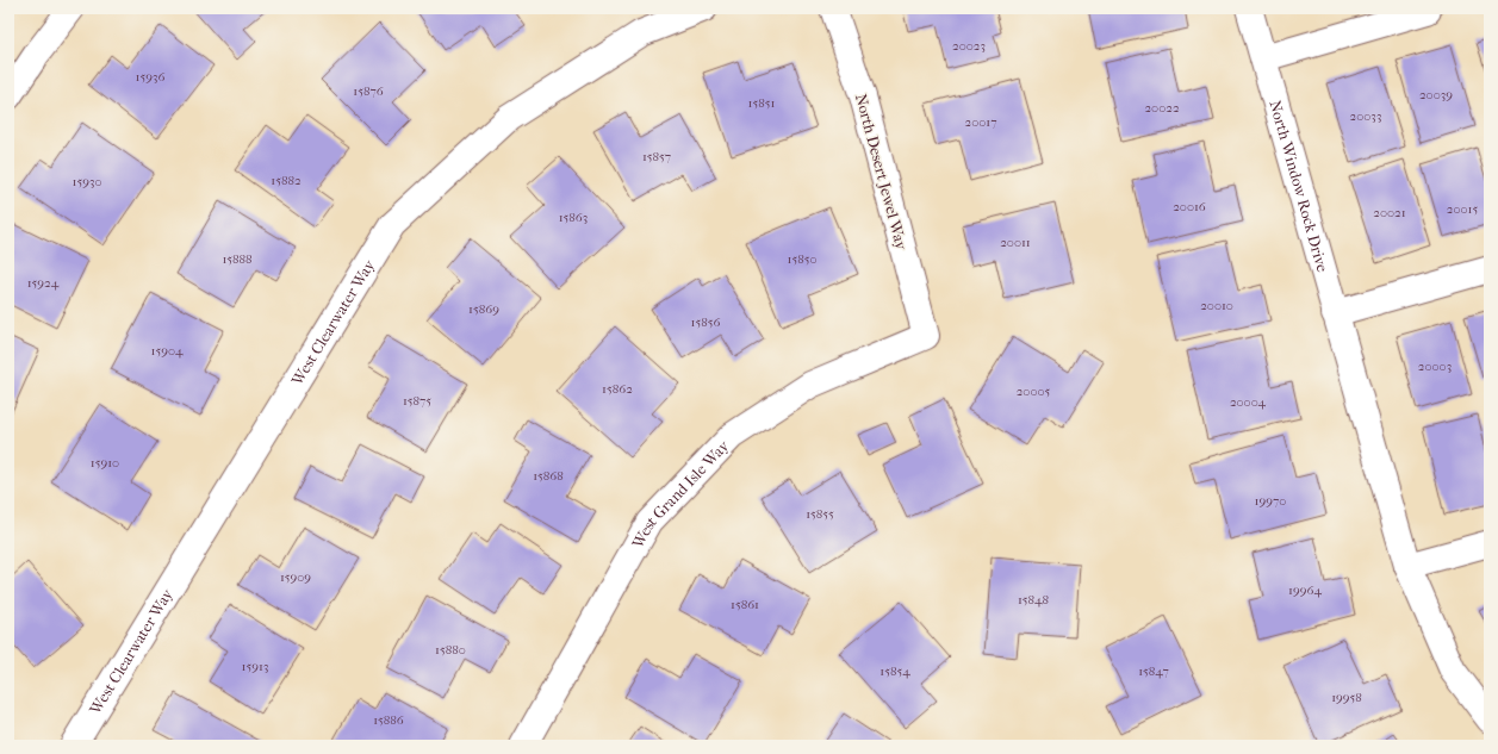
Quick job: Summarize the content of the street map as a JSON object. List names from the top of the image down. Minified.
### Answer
{"streets":{"street":["North Desert Jewel Way","North Window Rock Drive","West Clearwater Way","West Grand Isle Way"]},"crossings":[["North Desert Jewel Way","West Grand Isle Way"]],"house_numbers":["20023","15936","15876","20039","15851","20022","20033","20017","15857","15882","15930","20016","20015","20021","15863","20011","15888","15850","15924","20010","15869","15856","15904","20003","15862","20005","15875","20004","15910","15868","19970","15855","15909","19964","15848","15861","15880","15913","15854","15847","19958","15886"]}
